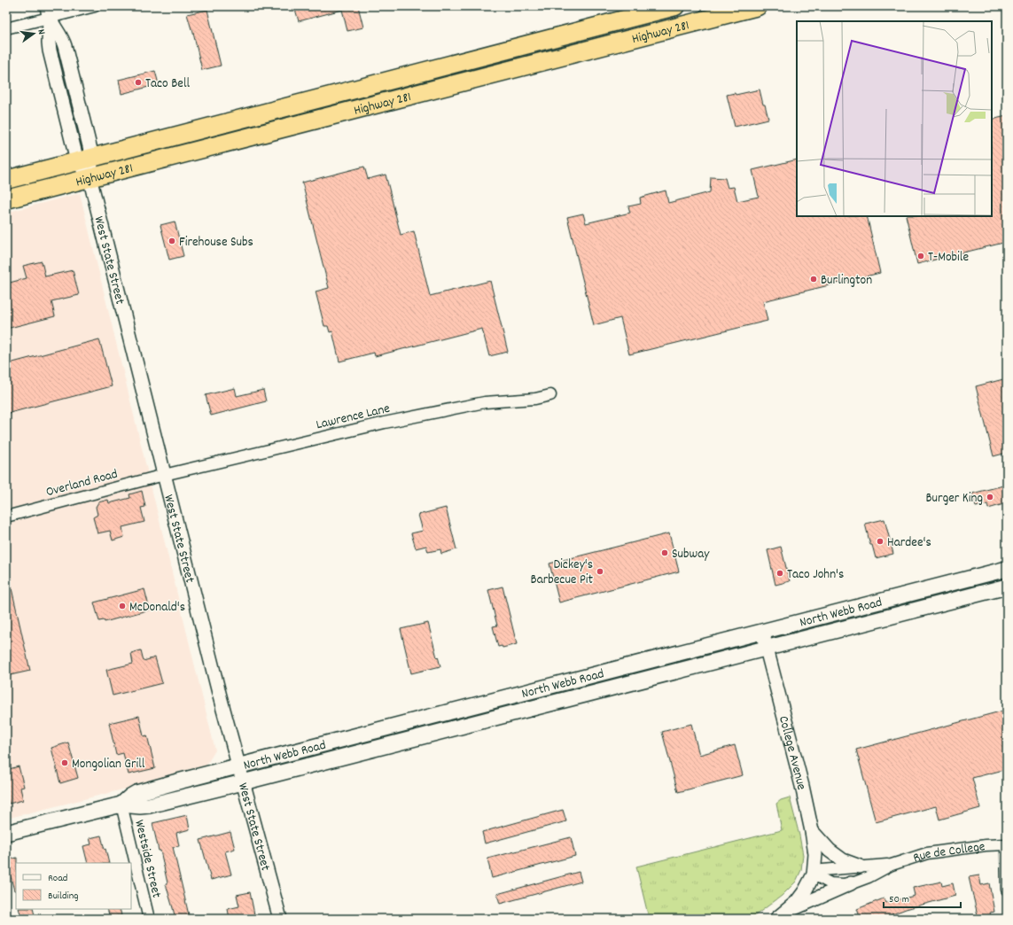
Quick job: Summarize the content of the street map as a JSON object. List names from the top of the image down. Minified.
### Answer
{"streets":{"highway":["Highway 281"],"main road":["North Webb Road"],"street":["West State Street","Lawrence Lane","Overland Road","College Avenue","Rue de College","Westside Street"]},"crossings":[["Highway 281","West State Street"],["West State Street","Lawrence Lane"],["West State Street","Overland Road"],["West State Street","North Webb Road"],["Lawrence Lane","Overland Road"],["North Webb Road","College Avenue"],["North Webb Road","Westside Street"],["College Avenue","Rue de College"]],"places":["Taco Bell","Firehouse Subs","T-Mobile","Burlington","Burger King","Hardee's","Subway","Dickey's Barbecue Pit","Taco John's","McDonald's","Mongolian Grill"],"legend":["Road","Building"],"scale_bar":"50 m","north":"right"}
